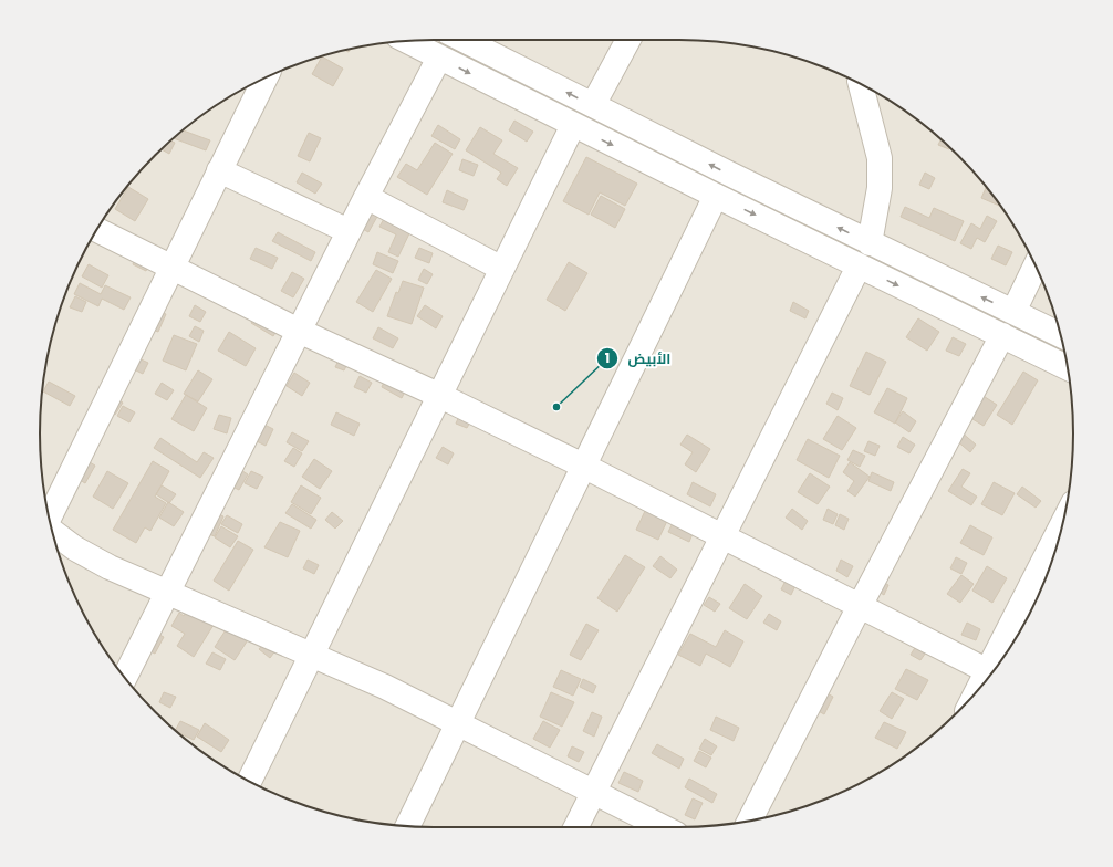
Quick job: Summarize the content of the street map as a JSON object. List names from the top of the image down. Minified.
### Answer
{"places":["الأبيض"]}
